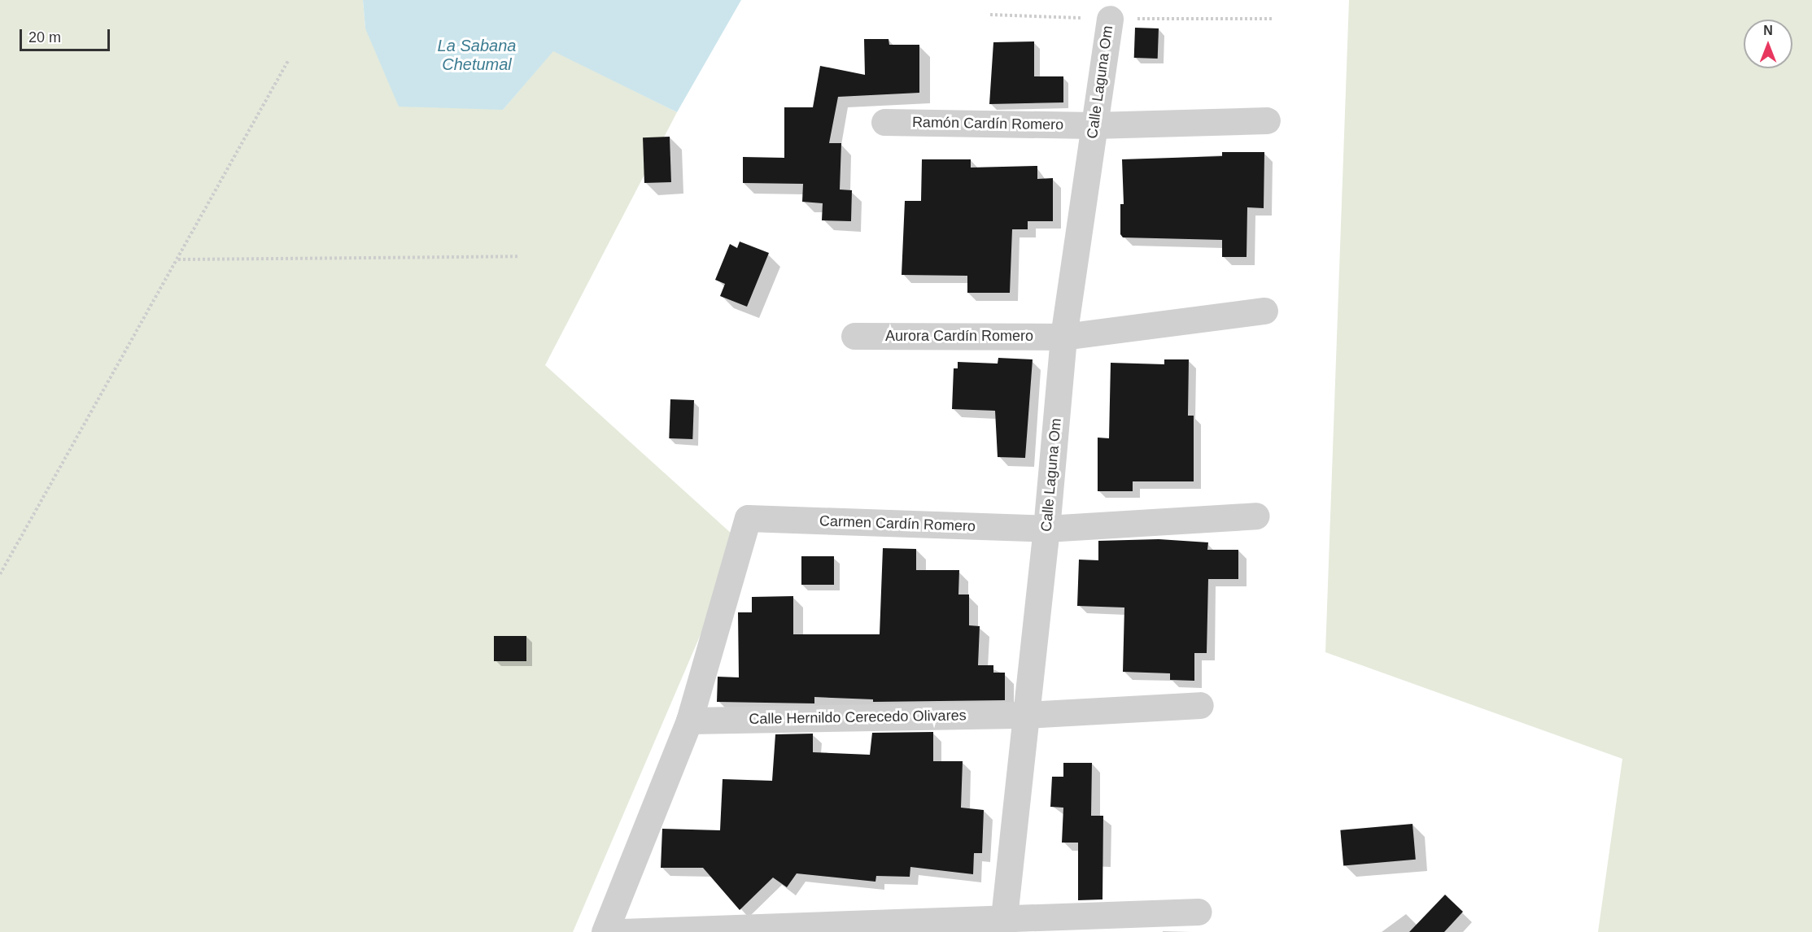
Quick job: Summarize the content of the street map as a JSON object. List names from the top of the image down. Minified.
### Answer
{"streets":{"street":["Calle Laguna Om","Ramón Cardín Romero","Aurora Cardín Romero","Carmen Cardín Romero","Calle Hernildo Cerecedo Olivares"]},"crossings":[["Calle Laguna Om","Ramón Cardín Romero"],["Calle Laguna Om","Aurora Cardín Romero"],["Calle Laguna Om","Carmen Cardín Romero"],["Calle Laguna Om","Calle Hernildo Cerecedo Olivares"],["Carmen Cardín Romero","Calle Hernildo Cerecedo Olivares"]],"water":["La Sabana Chetumal"],"scale_bar":"20 m","north":"top"}
